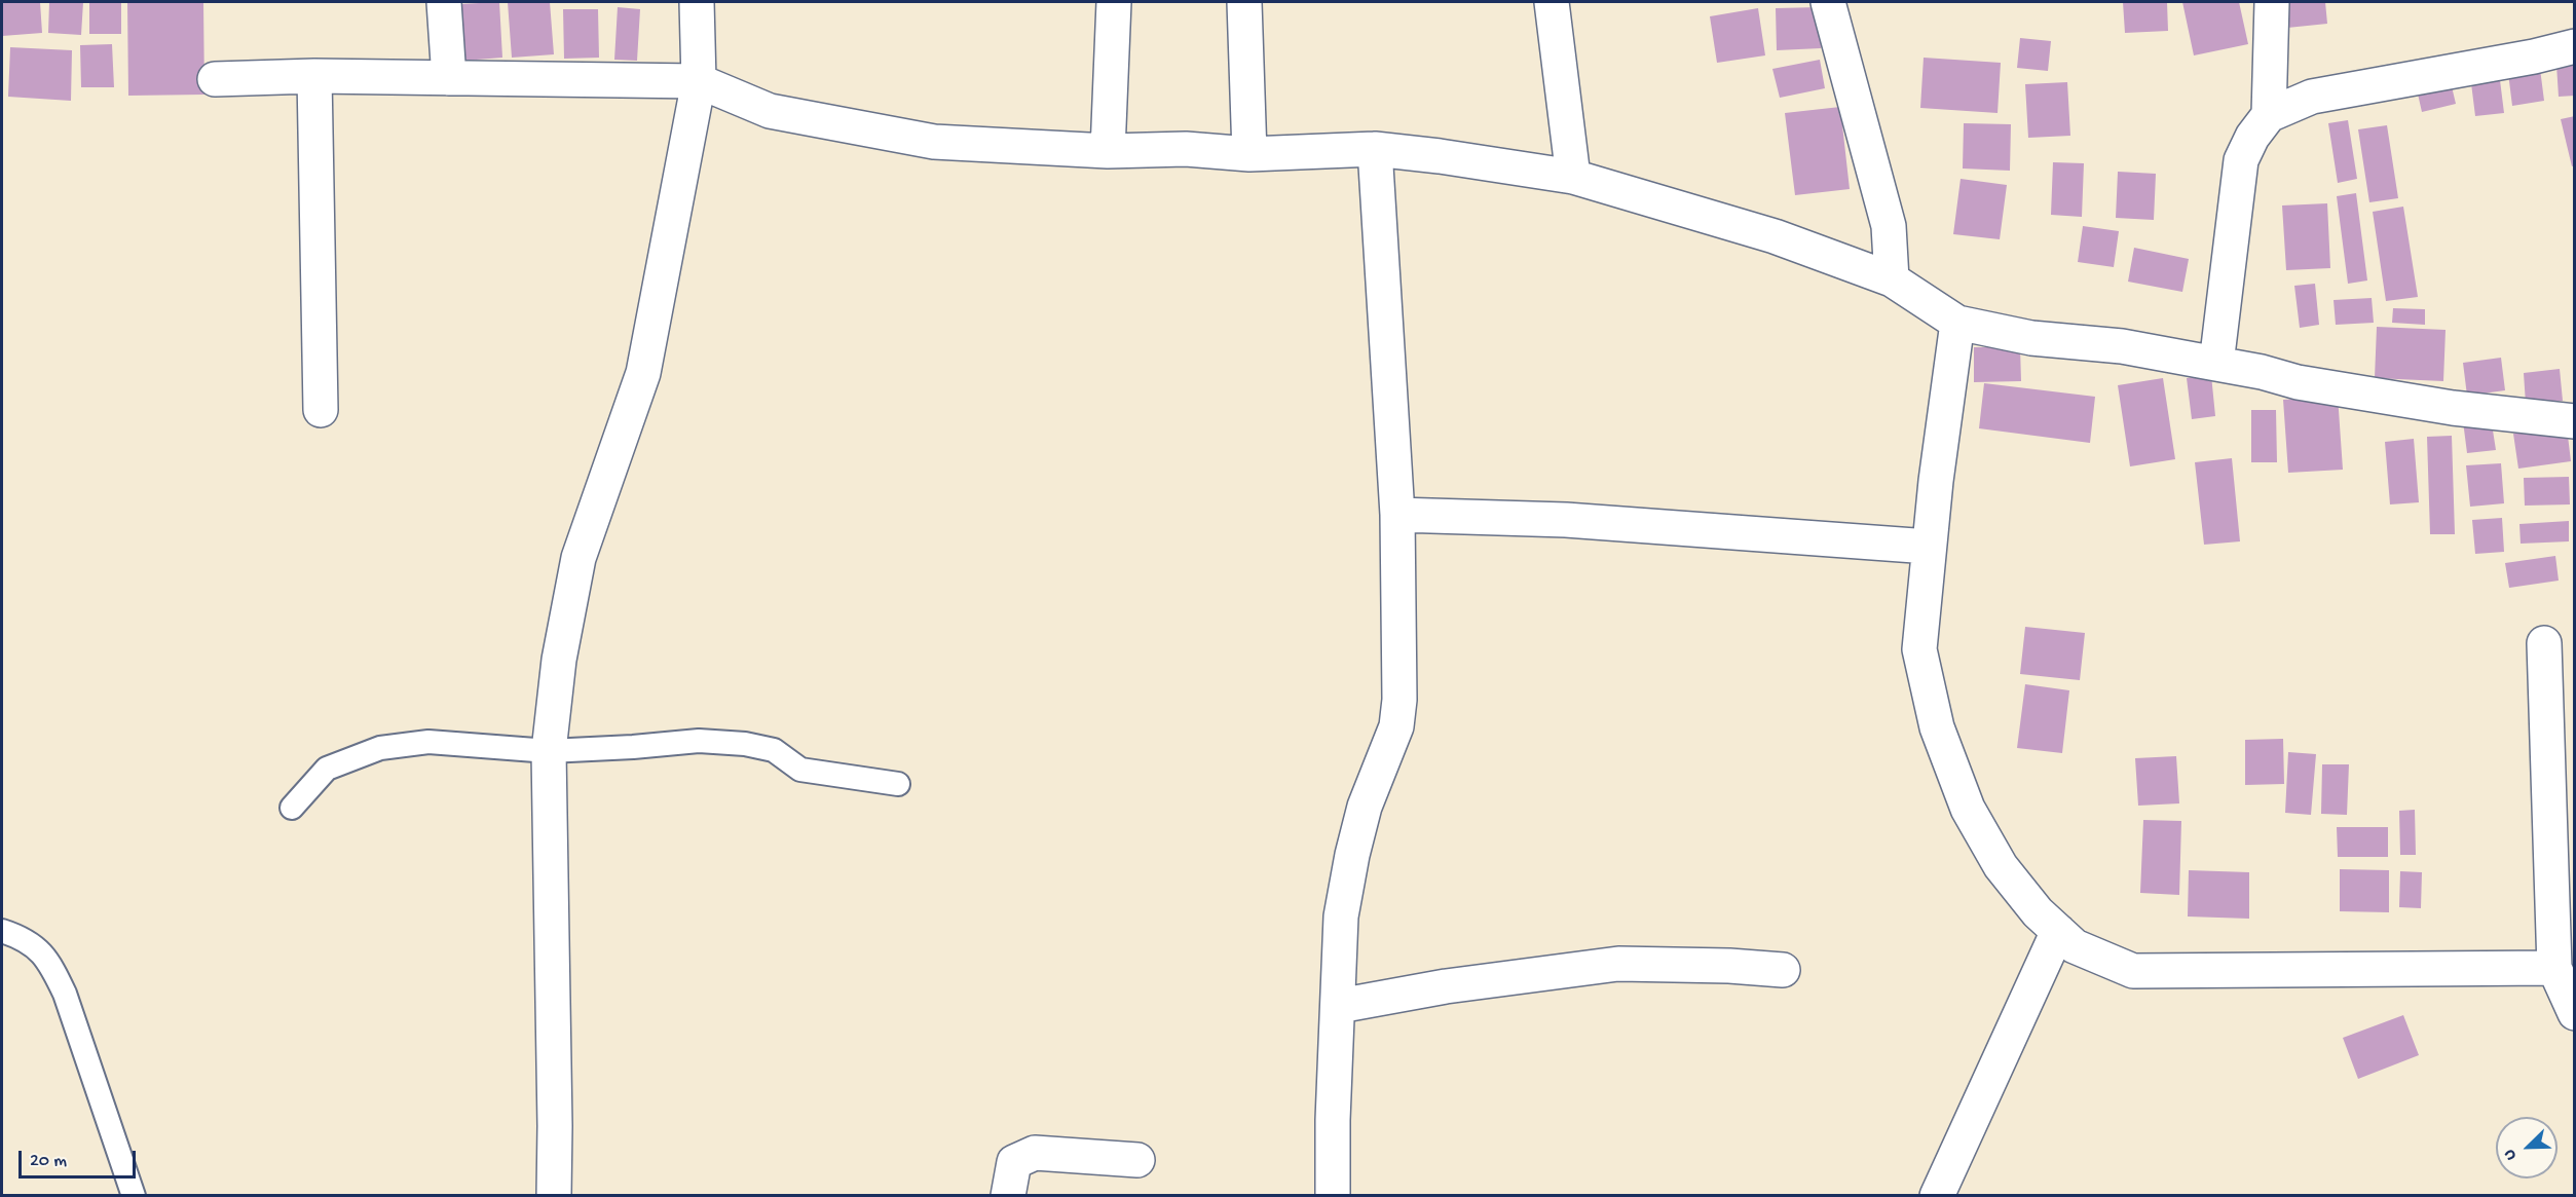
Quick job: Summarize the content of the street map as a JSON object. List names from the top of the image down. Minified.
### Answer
{"scale_bar":"20 m","north":"bottom left"}
